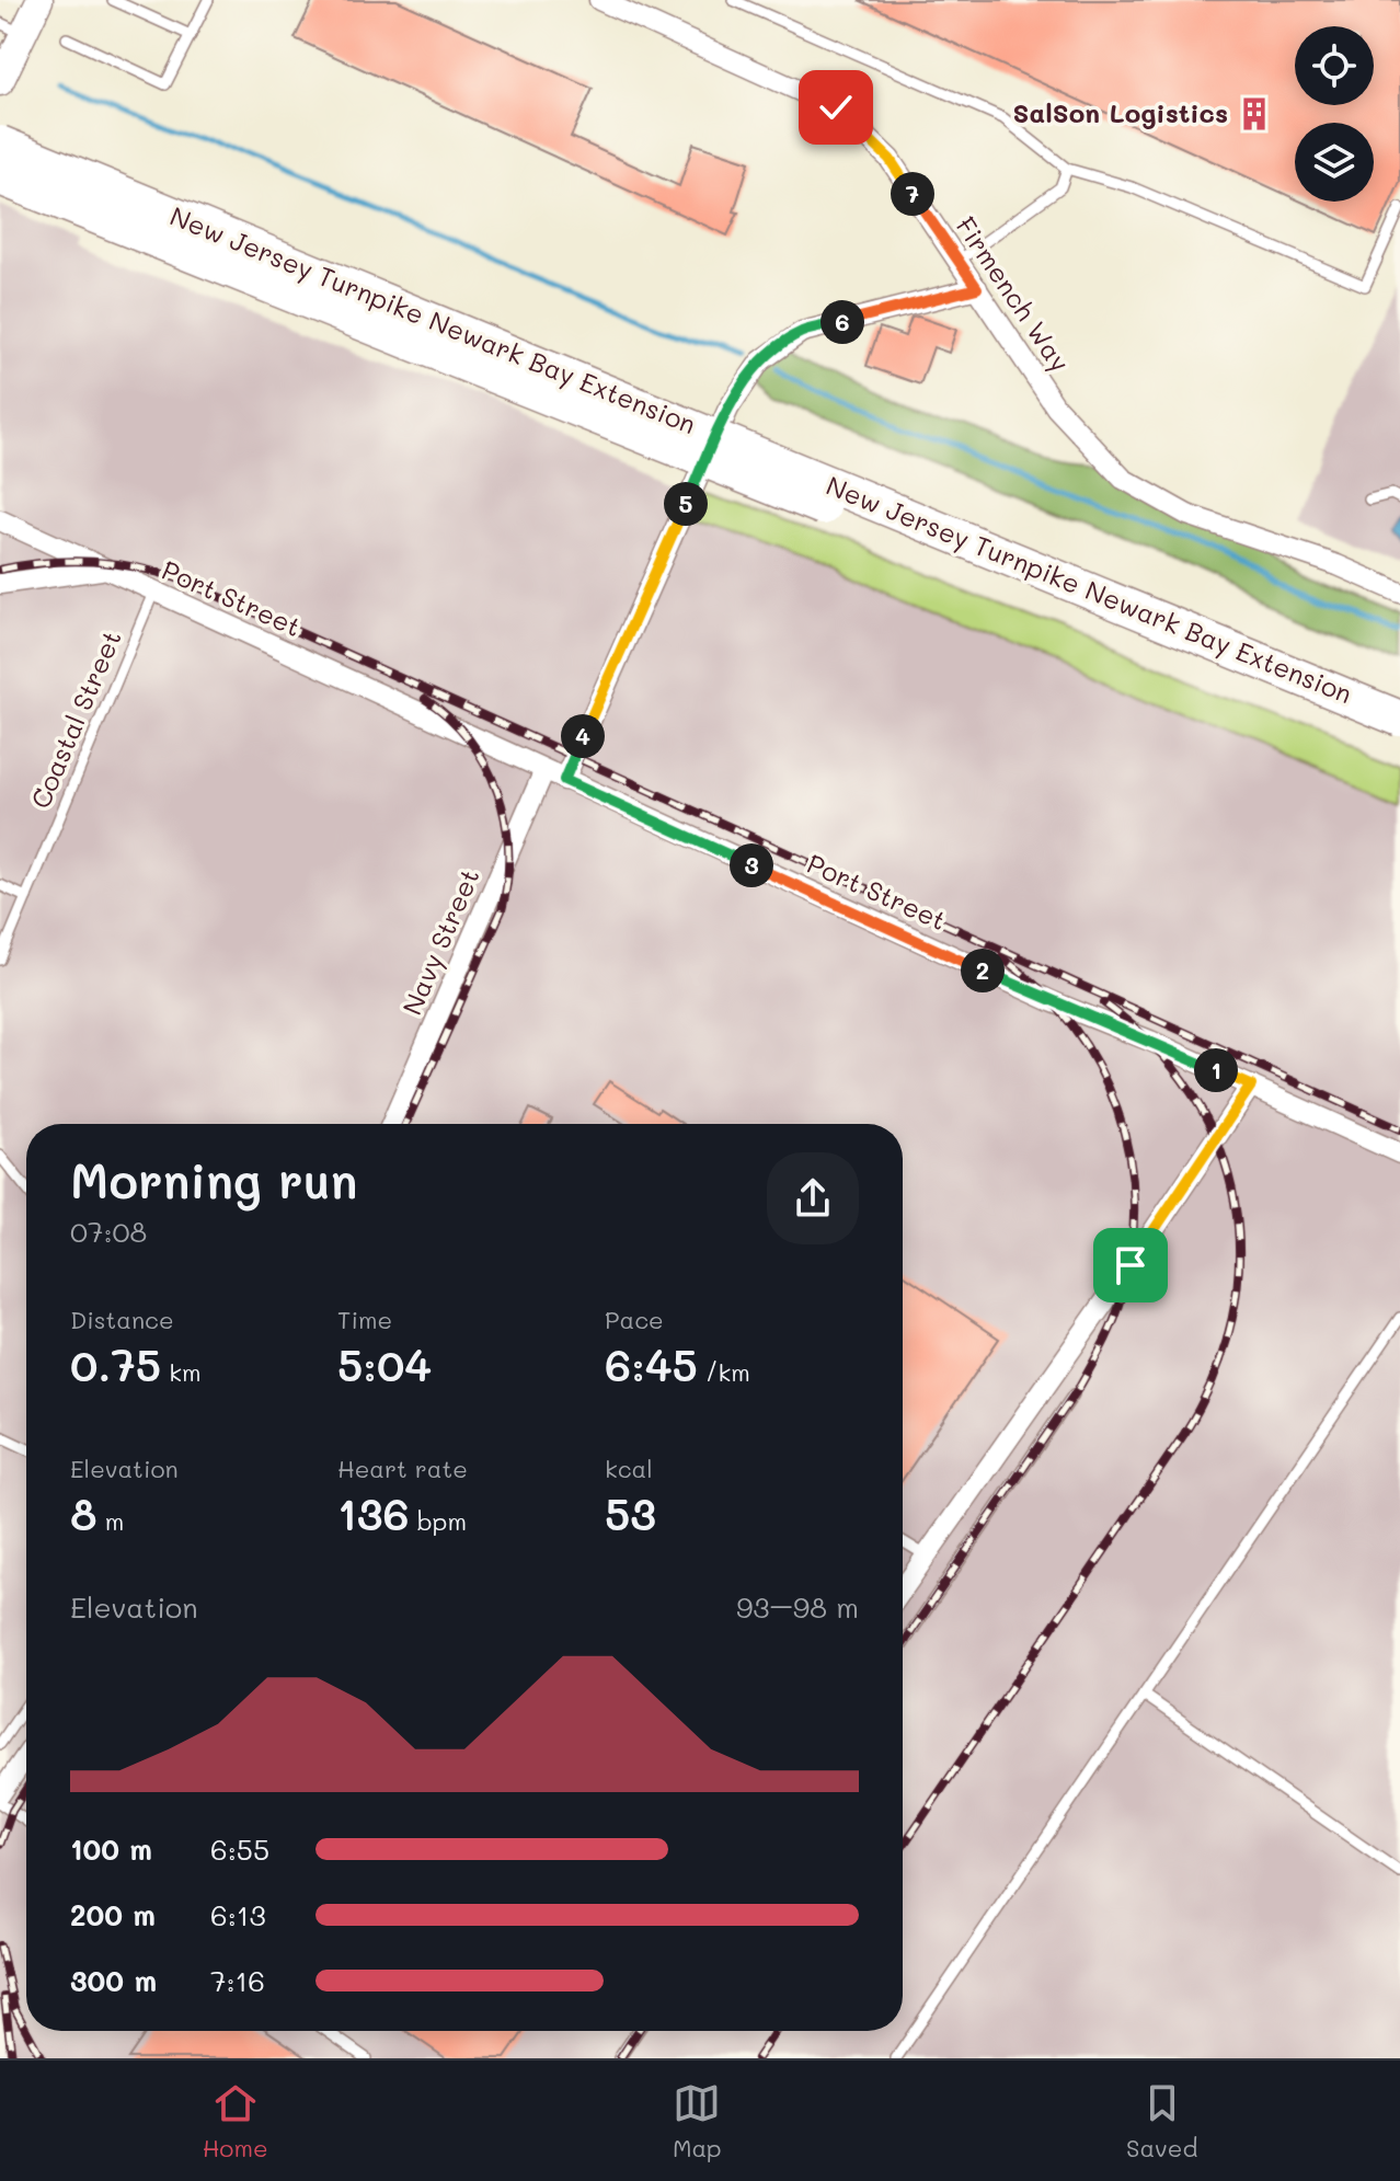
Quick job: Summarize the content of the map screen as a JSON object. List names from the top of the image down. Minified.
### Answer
{"streets":{"highway":["New Jersey Turnpike Newark Bay Extension"],"street":["Firmench Way","Port Street","Navy Street"],"lane":["Coastal Street"]},"crossings":[["Port Street","Coastal Street"],["Port Street","Navy Street"]],"places":{"building":["SalSon Logistics"]},"page":{"pins":["7","6","5","4","3","2","1"],"heading":["Morning run","07:08"],"stats":[["Distance","0.75 km"],["Time","5:04"],["Pace","6:45 /km"],["Elevation","8 m"],["Heart rate","136 bpm"],["kcal","53"]],"chart":["Elevation","93–98 m"],"list":[{"name":"100 m","note":"6:55"},{"name":"200 m","note":"6:13"},{"name":"300 m","note":"7:16"}],"tabs":["Home","Map","Saved"]}}
